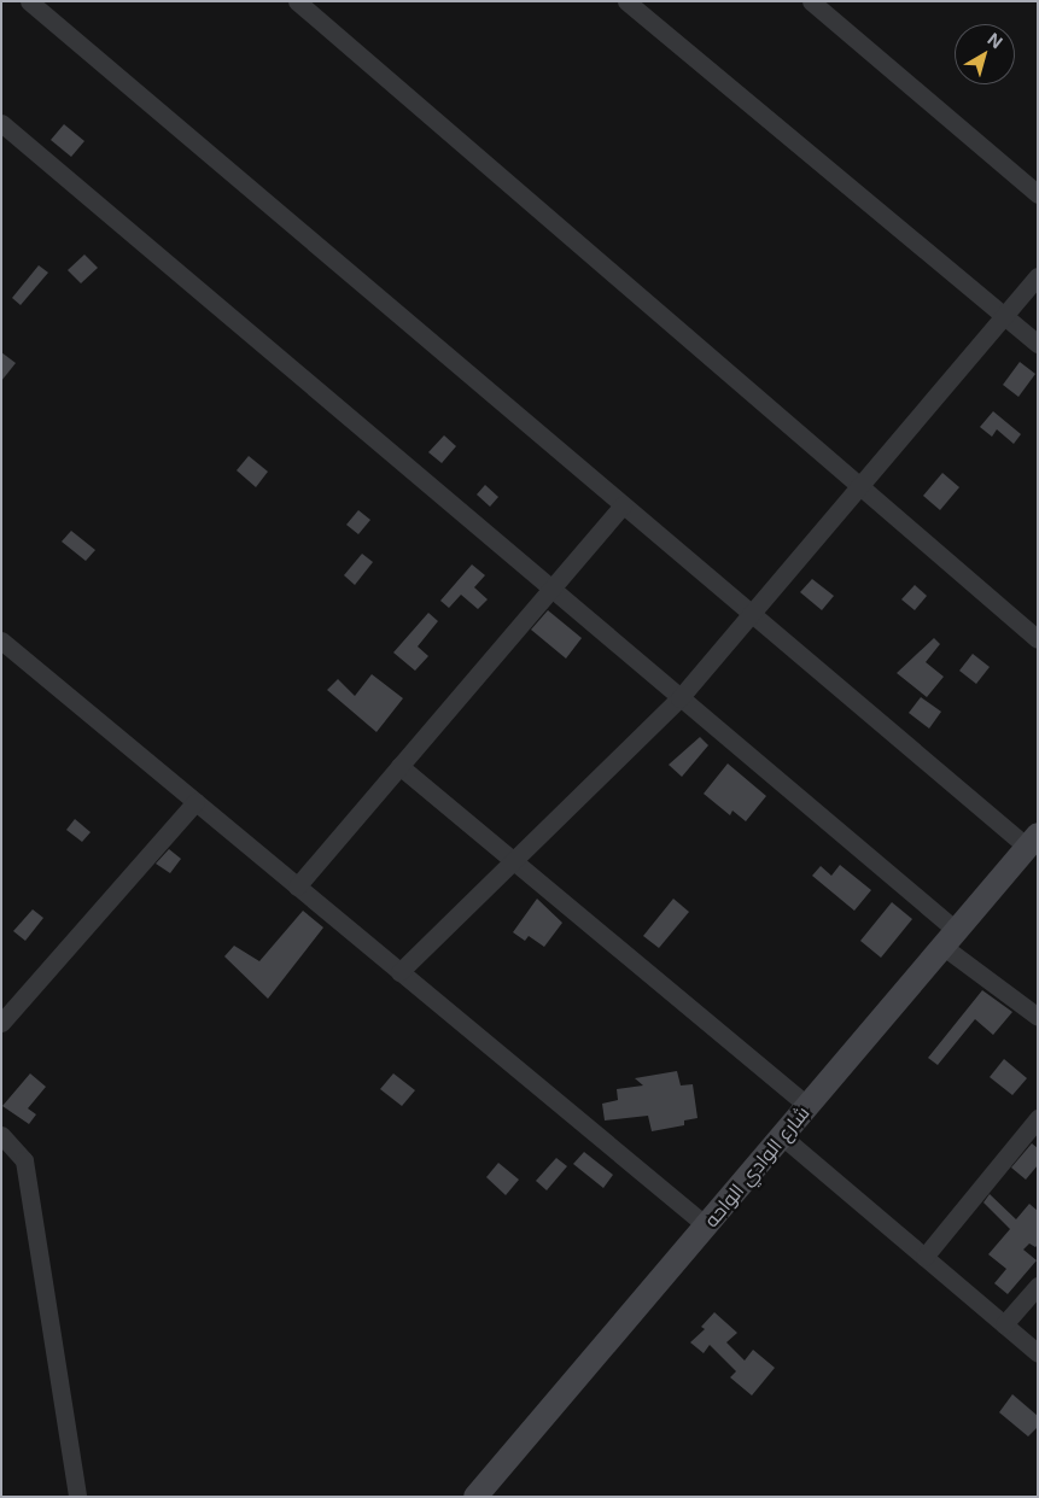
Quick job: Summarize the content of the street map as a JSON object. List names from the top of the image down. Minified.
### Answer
{"streets":{"main road":["شارع الوادي الواحه"]},"north":"top right"}
